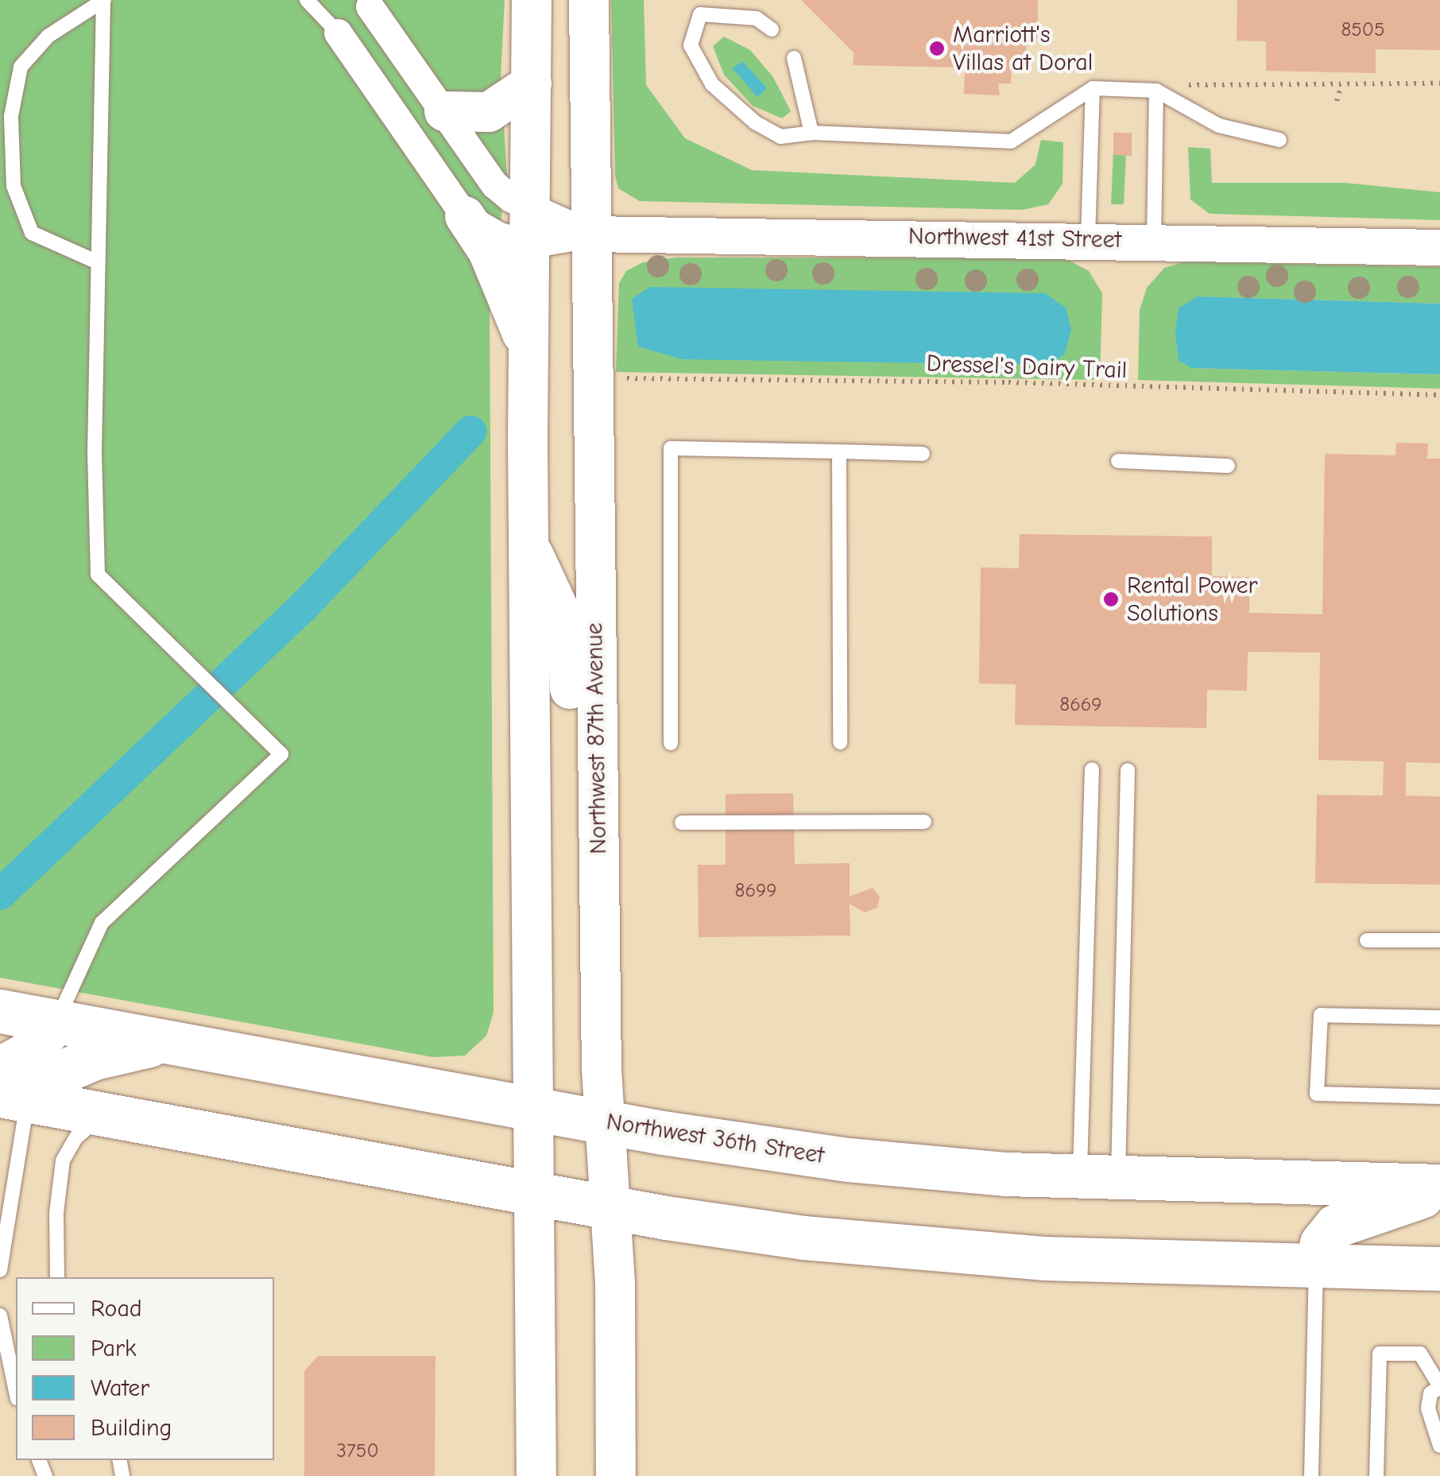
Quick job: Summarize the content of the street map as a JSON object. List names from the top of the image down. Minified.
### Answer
{"streets":{"main road":["Northwest 87th Avenue","Northwest 36th Street"],"street":["Northwest 41st Street"],"path":["Dressel's Dairy Trail"]},"crossings":[["Northwest 41st Street","Northwest 87th Avenue"],["Northwest 87th Avenue","Northwest 36th Street"]],"places":["Marriott's Villas at Doral","Rental Power Solutions"],"house_numbers":["8505","8669","8699","3750"],"legend":["Road","Park","Water","Building"]}
